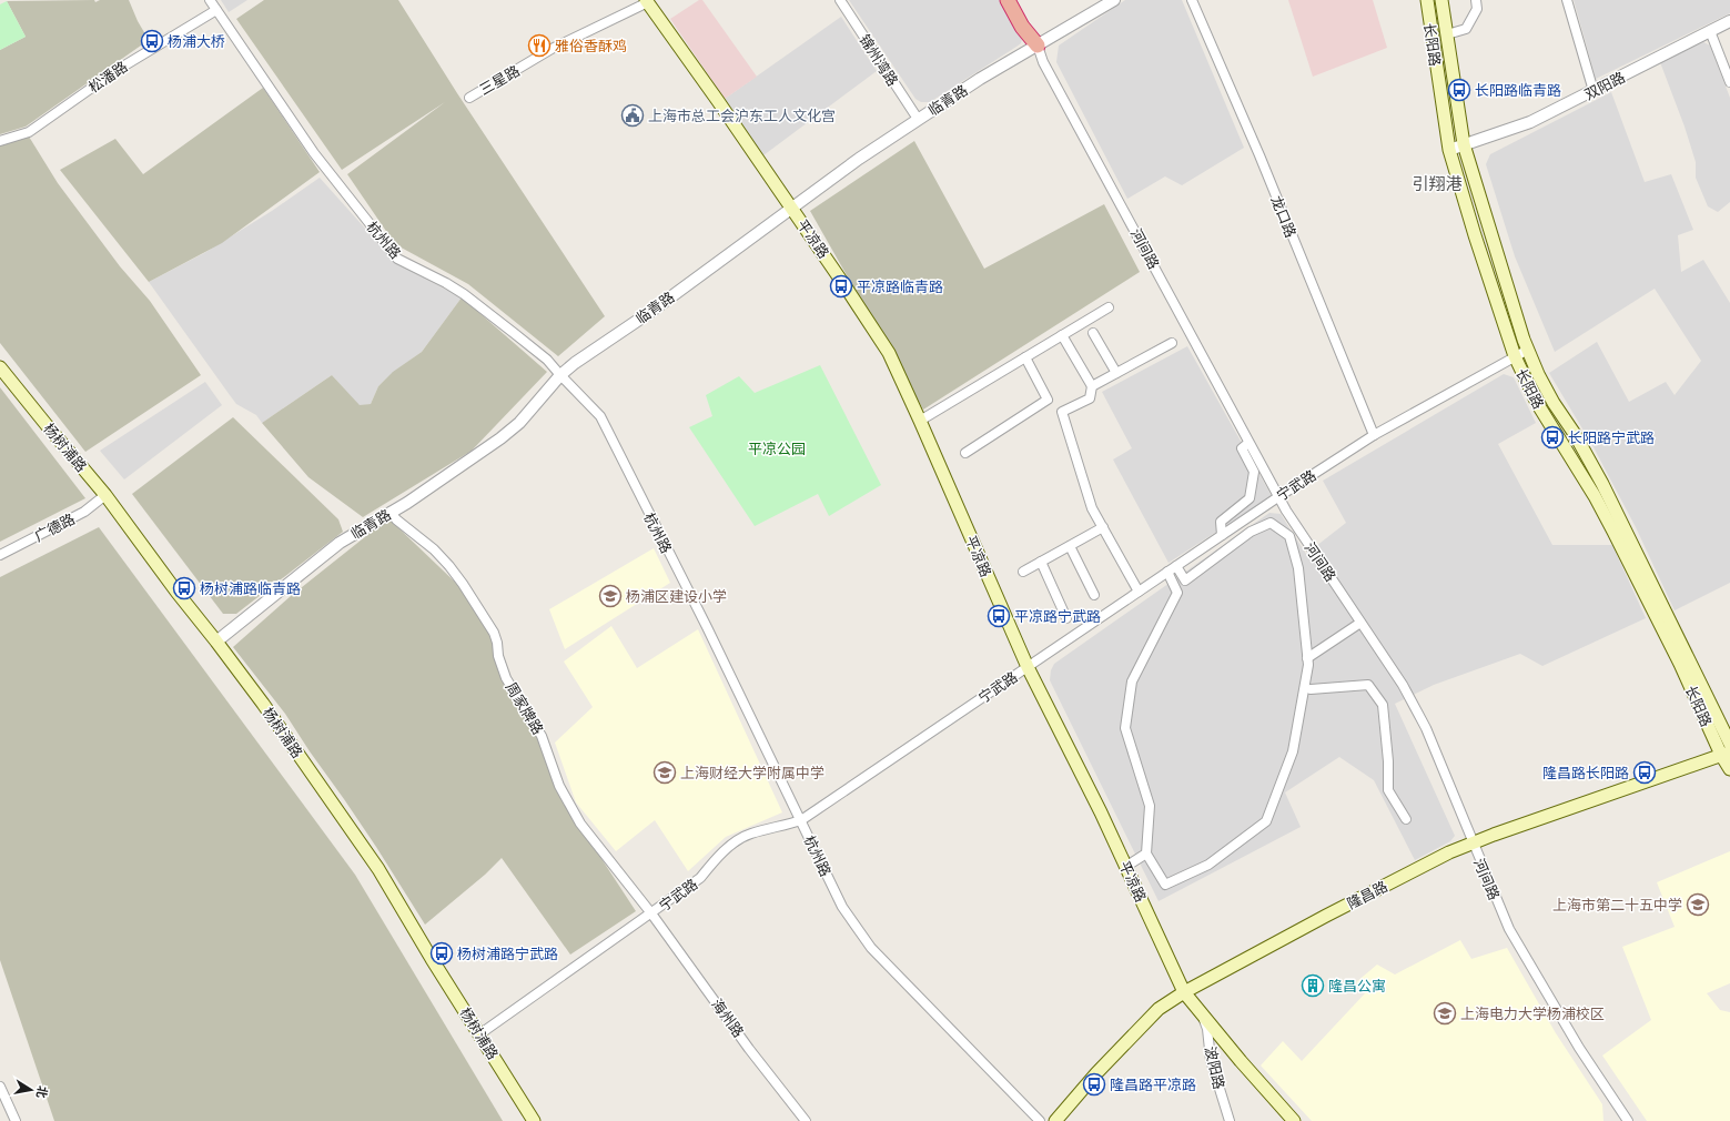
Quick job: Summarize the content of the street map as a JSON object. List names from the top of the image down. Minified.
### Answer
{"streets":{"main road":["长阳路","平凉路","杨树浦路","隆昌路"],"street":["锦州湾路","松潘路","三星路","双阳路","临青路","龙口路","杭州路","河间路","宁武路","广德路","周家牌路","海州路","波阳路"]},"crossings":[["长阳路","双阳路"],["长阳路","宁武路"],["长阳路","隆昌路"],["锦州湾路","临青路"],["松潘路","杭州路"],["三星路","平凉路"],["临青路","平凉路"],["临青路","杭州路"],["临青路","河间路"],["临青路","杨树浦路"],["临青路","周家牌路"],["龙口路","宁武路"],["平凉路","宁武路"],["平凉路","隆昌路"],["平凉路","波阳路"],["杭州路","宁武路"],["河间路","宁武路"],["河间路","隆昌路"],["杨树浦路","宁武路"],["杨树浦路","广德路"],["宁武路","周家牌路"],["宁武路","海州路"],["周家牌路","海州路"]],"districts":["引翔港"],"parks":["平凉公园"],"places":{"bus stop":["杨浦大桥","长阳路临青路","平凉路临青路","长阳路宁武路","杨树浦路临青路","平凉路宁武路","隆昌路长阳路","杨树浦路宁武路","隆昌路平凉路"],"restaurant":["雅俗香酥鸡"],"public building":["上海市总工会沪东工人文化宫"],"school or university":["杨浦区建设小学","上海财经大学附属中学","上海市第二十五中学","上海电力大学杨浦校区"],"building":["隆昌公寓"]},"north":"right"}
